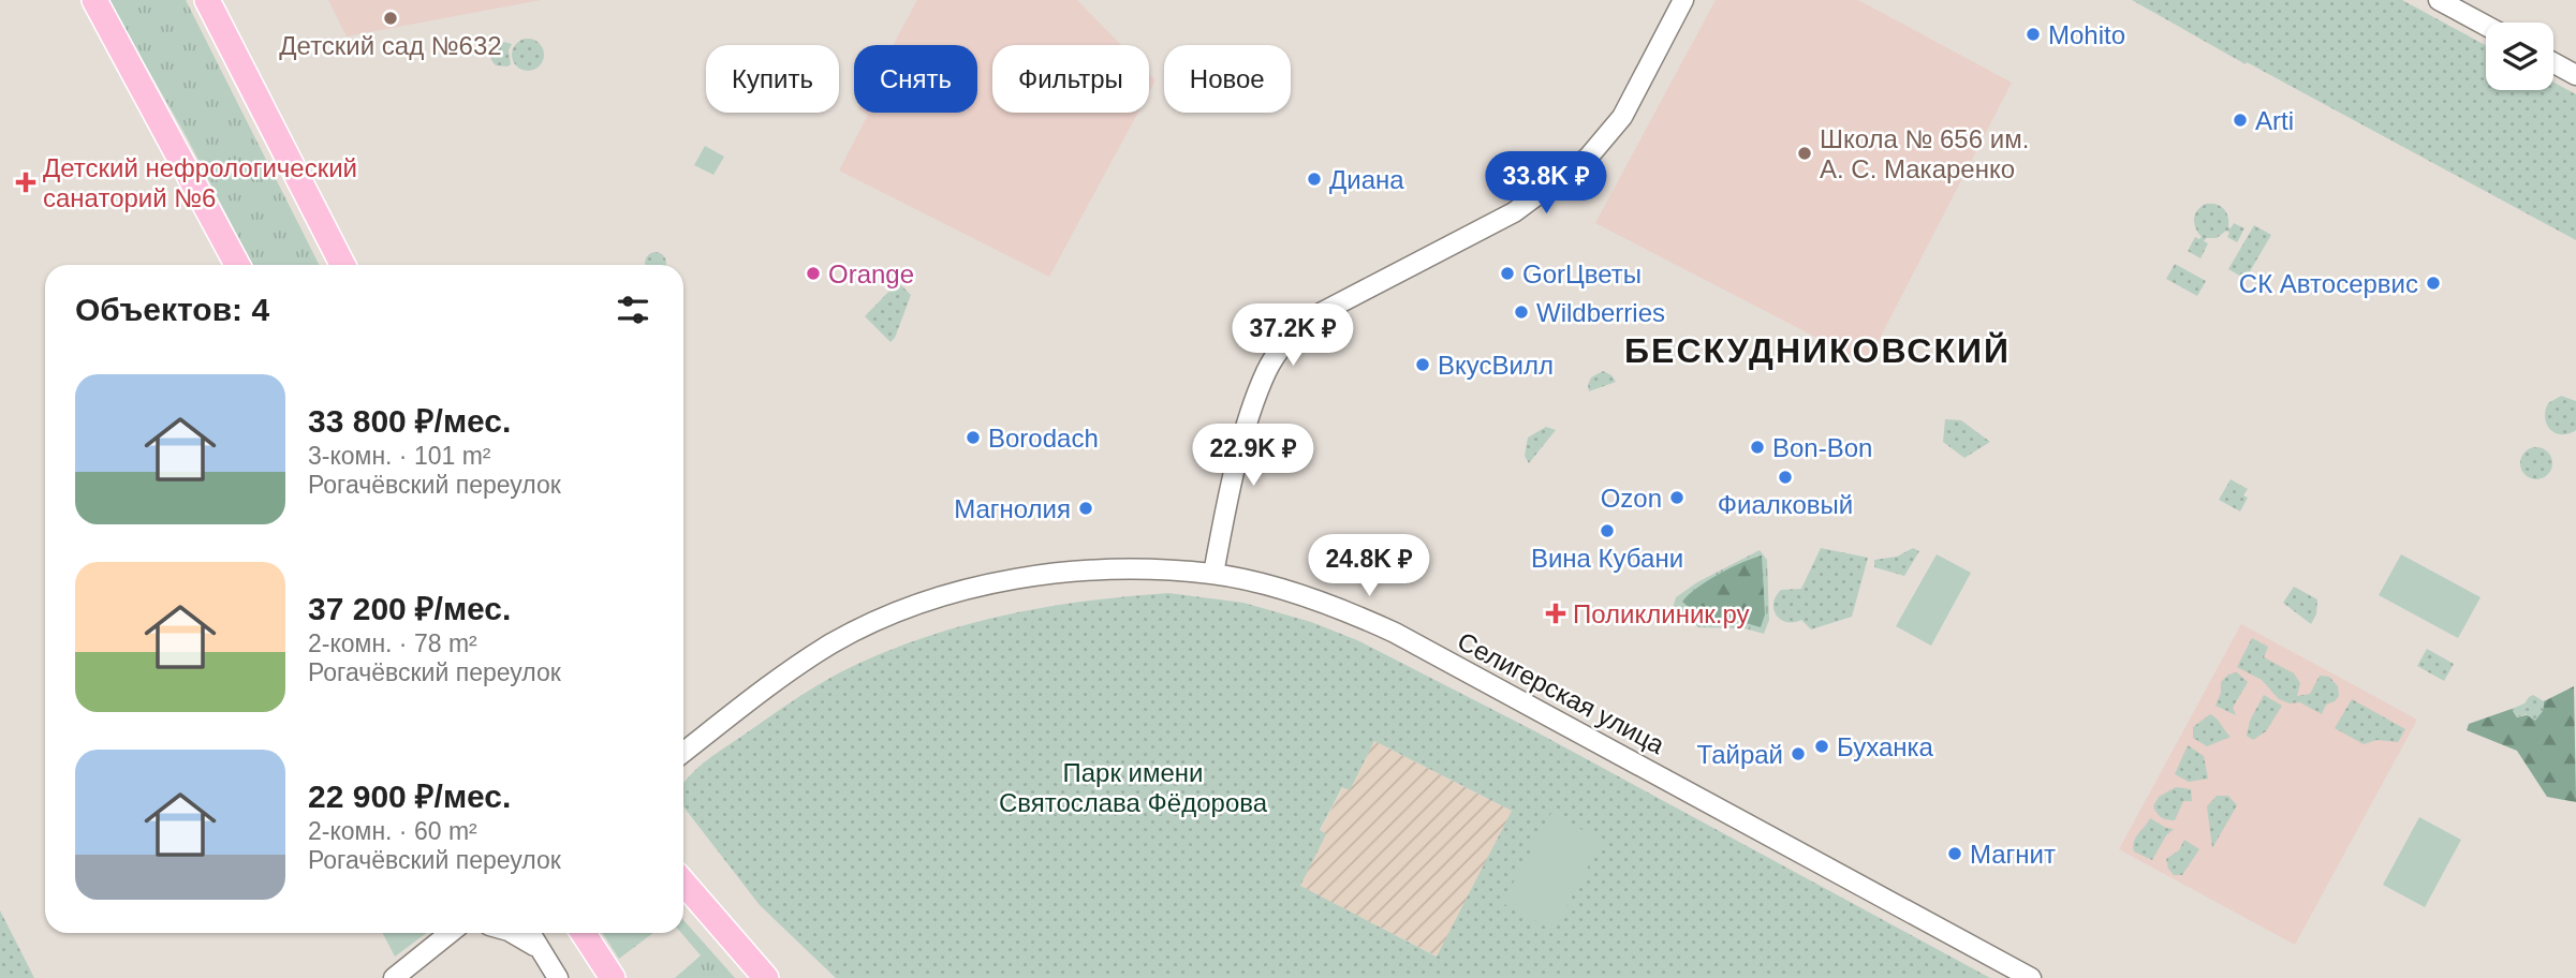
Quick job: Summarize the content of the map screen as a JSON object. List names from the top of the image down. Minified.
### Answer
{"streets":{"street":["Селигерская улица"]},"districts":["БЕСКУДНИКОВСКИЙ"],"parks":["Парк имени Святослава Фёдорова"],"places":{"other":["Детский сад №632","Mohito","Arti","Школа № 656 им. А. С. Макаренко","Диана","Orange","GorЦветы","СК Автосервис","Wildberries","ВкусВилл","Borodach","Bon-Bon","Фиалковый","Ozon","Магнолия","Вина Кубани","Буханка","Тайрай","Магнит"],"health":["Детский нефрологический санаторий №6","Поликлиник.ру"]},"page":{"chip":["Купить","Снять","Фильтры","Новое"],"price":["33.8K ₽","37.2K ₽","22.9K ₽","24.8K ₽"],"heading":"Объектов: 4","list":[{"name":"33 800 ₽/мес.","note":"3-комн. · 101 m² · Рогачёвский переулок"},{"name":"37 200 ₽/мес.","note":"2-комн. · 78 m² · Рогачёвский переулок"},{"name":"22 900 ₽/мес.","note":"2-комн. · 60 m² · Рогачёвский переулок"}]}}
